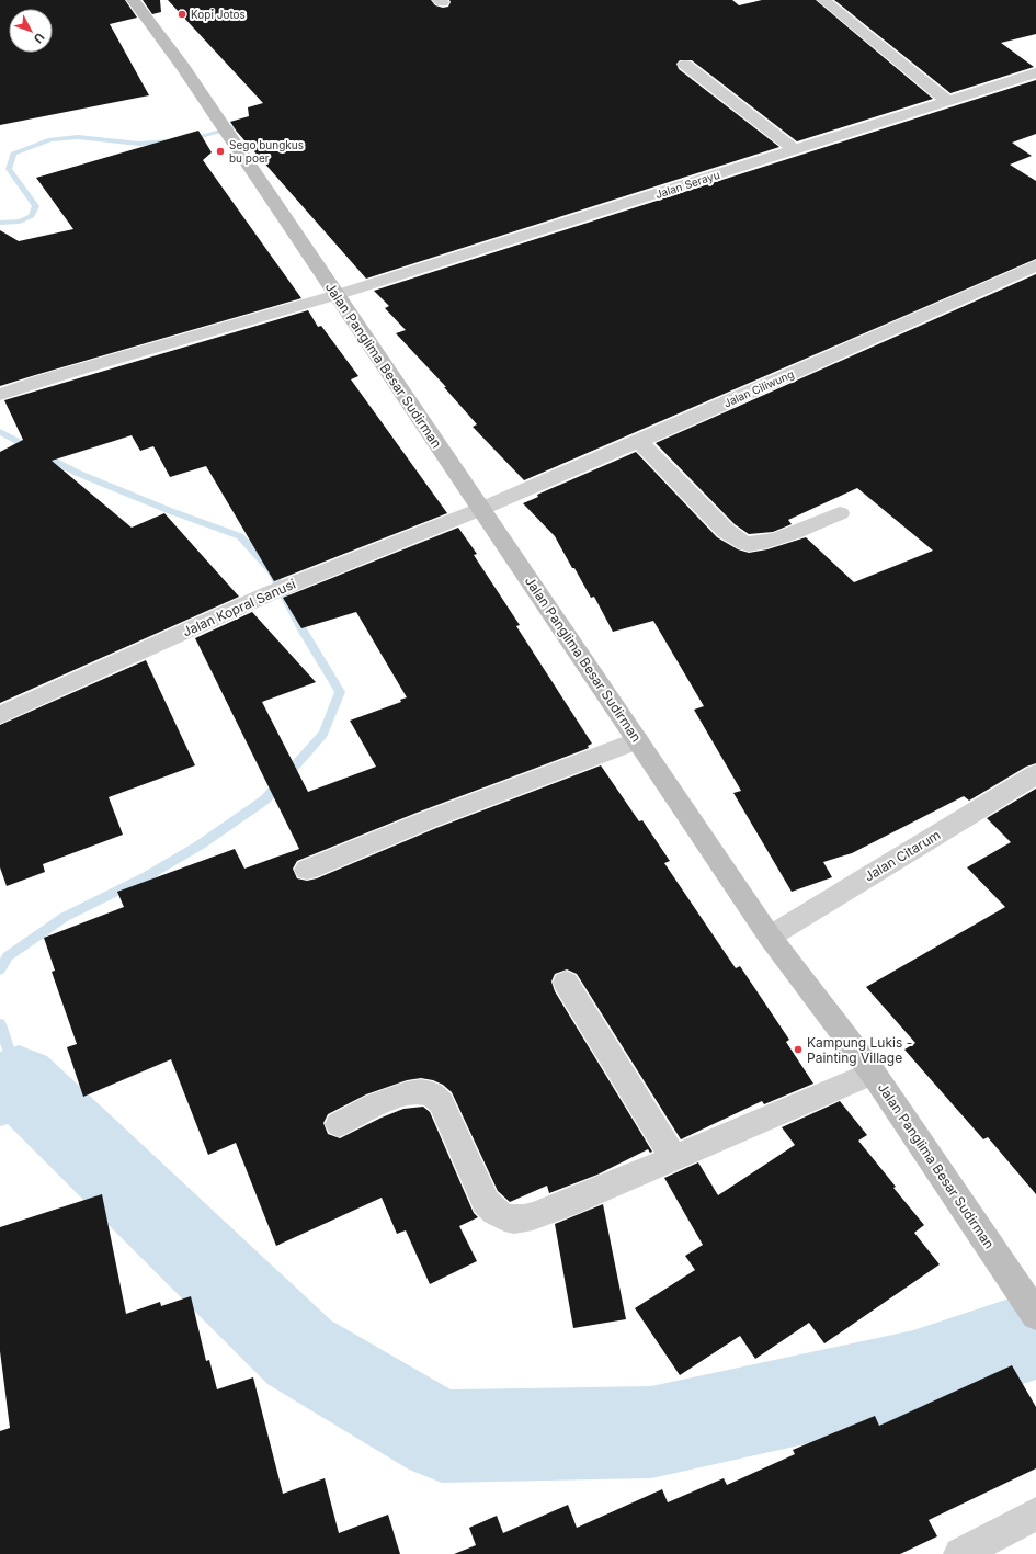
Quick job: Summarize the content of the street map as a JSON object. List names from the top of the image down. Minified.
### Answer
{"streets":{"main road":["Jalan Panglima Besar Sudirman"],"street":["Jalan Serayu","Jalan Ciliwung","Jalan Kopral Sanusi","Jalan Citarum"]},"crossings":[["Jalan Serayu","Jalan Panglima Besar Sudirman"],["Jalan Panglima Besar Sudirman","Jalan Ciliwung"],["Jalan Panglima Besar Sudirman","Jalan Kopral Sanusi"],["Jalan Panglima Besar Sudirman","Jalan Citarum"],["Jalan Ciliwung","Jalan Kopral Sanusi"]],"places":["Kopi Jotos","Sego bungkus bu poer","Kampung Lukis - Painting Village"],"north":"bottom right"}
